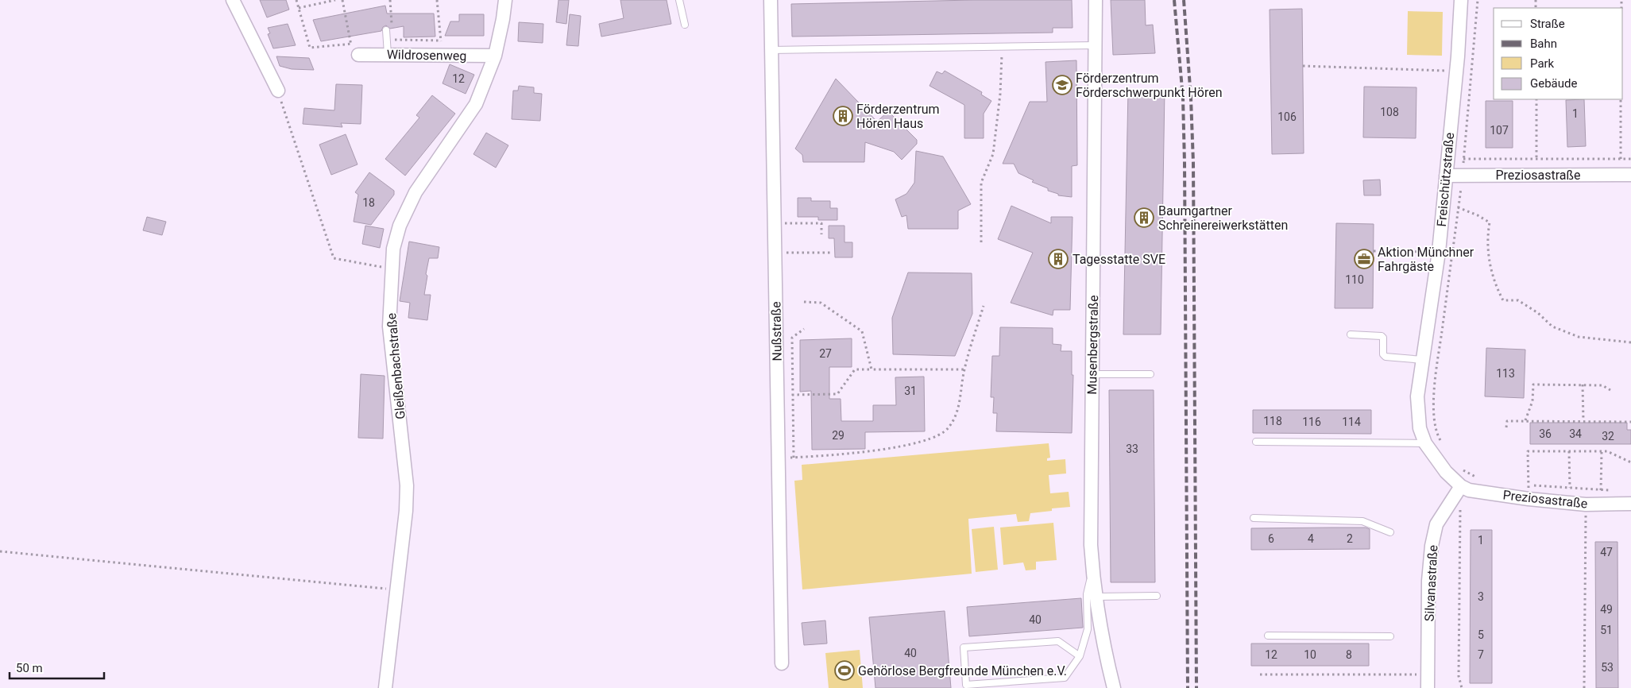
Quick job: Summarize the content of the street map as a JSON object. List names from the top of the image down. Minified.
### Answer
{"streets":{"street":["Wildrosenweg","Preziosastraße","Freischützstraße","Nußstraße","Musenbergstraße","Gleißenbachstraße","Silvanastraße"]},"crossings":[["Wildrosenweg","Gleißenbachstraße"],["Preziosastraße","Freischützstraße"],["Preziosastraße","Silvanastraße"],["Freischützstraße","Silvanastraße"]],"places":{"school or university":["Förderzentrum Förderschwerpunkt Hören"],"building":["Förderzentrum Hören Haus","Baumgartner Schreinereiwerkstätten","Tagesstatte SVE"],"office":["Aktion Münchner Fahrgäste"],"sports":["Gehörlose Bergfreunde München e.V."]},"house_numbers":["12","108","1","106","107","18","110","27","113","31","118","116","114","36","34","29","32","33","6","4","2","1","47","3","49","40","51","5","40","12","10","8","7","53"],"legend":["Straße","Bahn","Park","Gebäude"],"scale_bar":"50 m"}
